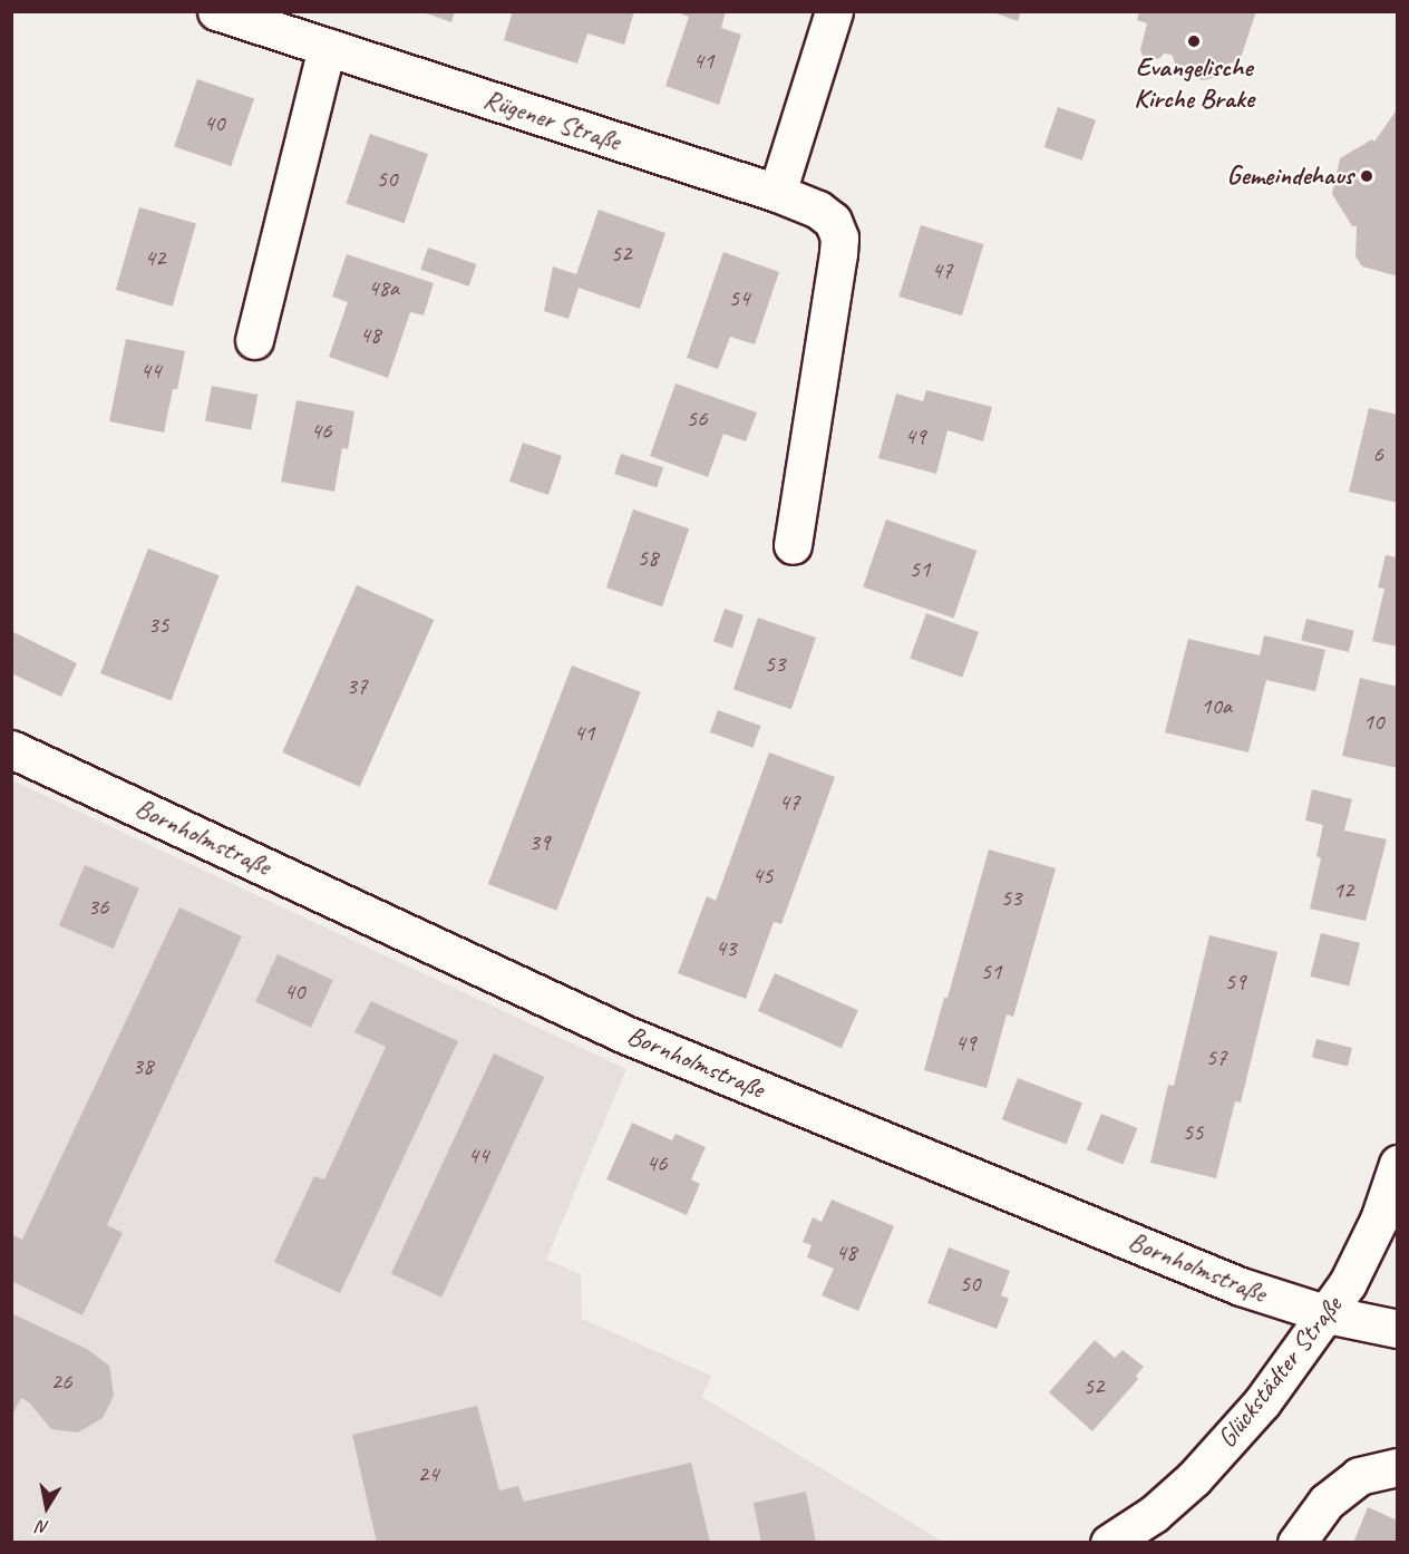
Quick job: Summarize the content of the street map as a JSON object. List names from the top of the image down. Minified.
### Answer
{"streets":{"street":["Rügener Straße","Bornholmstraße","Glückstädter Straße"]},"crossings":[["Bornholmstraße","Glückstädter Straße"]],"places":["Evangelische Kirche Brake","Gemeindehaus"],"house_numbers":["41","40","50","52","42","47","48a","54","48","44","56","46","49","6","58","51","35","53","37","10a","10","41","47","39","45","12","53","36","43","51","59","40","49","57","38","55","44","46","48","50","26","52","24"],"north":"bottom"}
